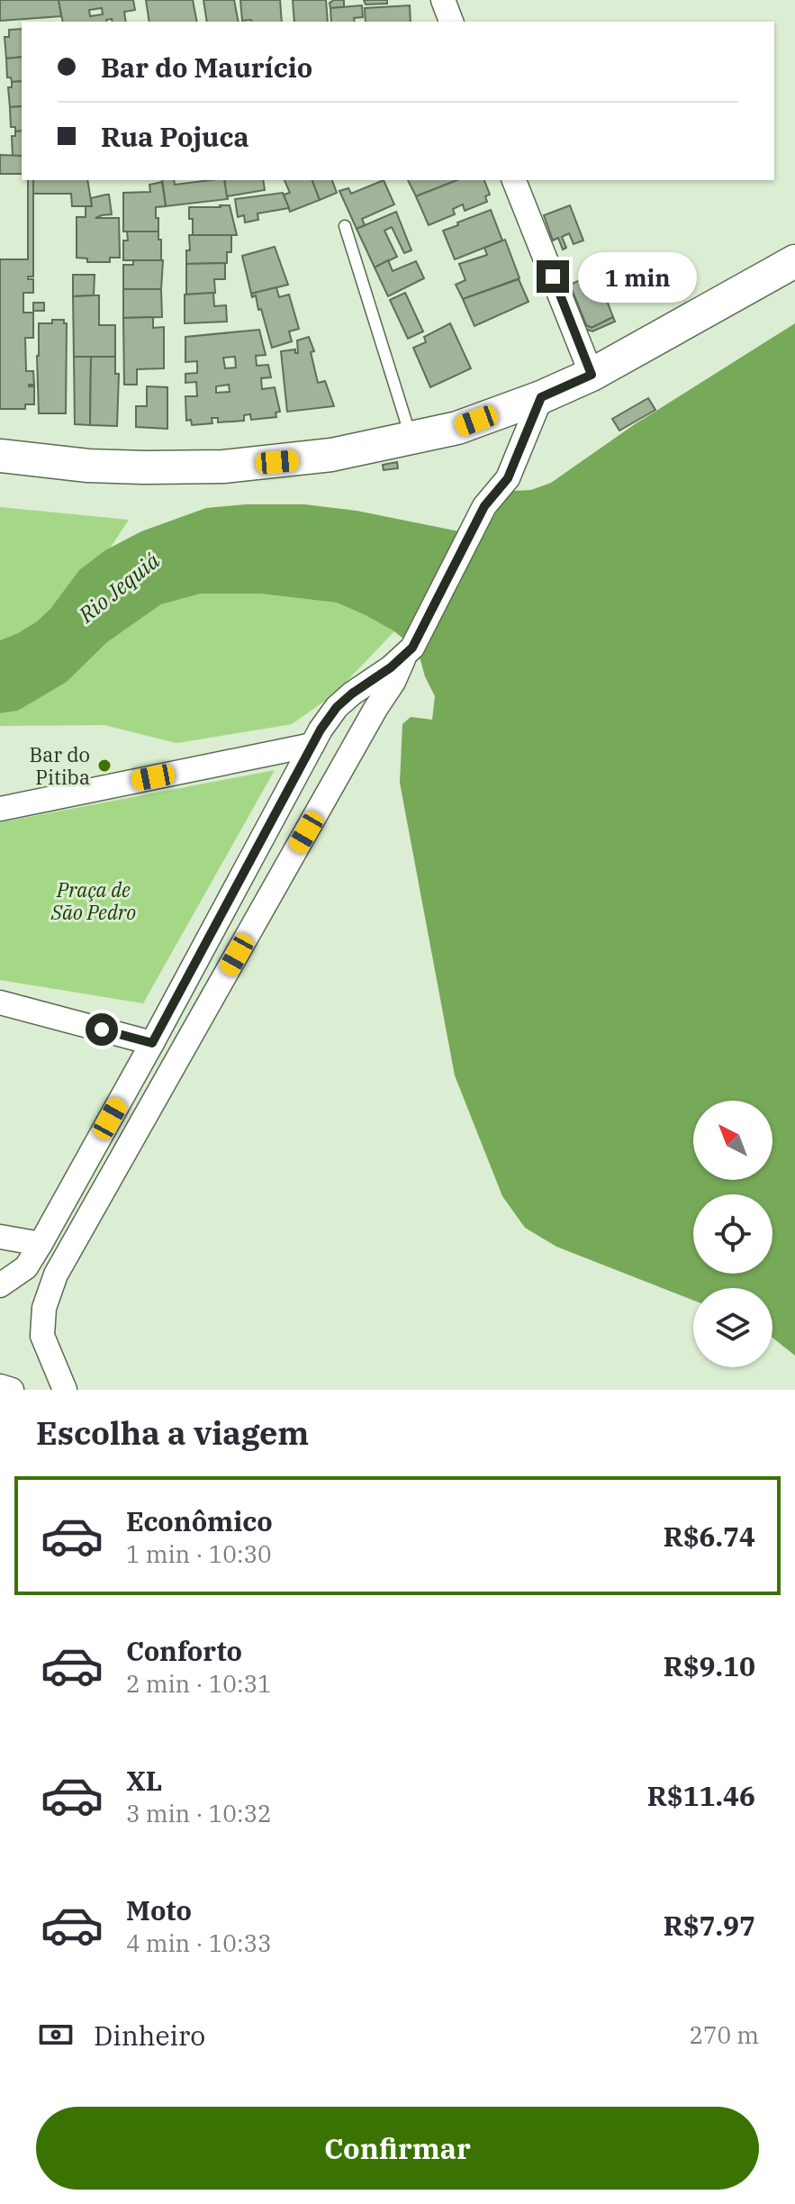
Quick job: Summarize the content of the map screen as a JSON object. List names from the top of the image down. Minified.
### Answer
{"water":["Rio Jequiá"],"parks":["Praça de São Pedro"],"places":["Bar do Pitiba"],"north":"top left","page":{"banner":["Bar do Maurício","Rua Pojuca"],"bubble":"1 min","heading":"Escolha a viagem","list":[{"name":"Econômico","note":"1 min · 10:30","value":"R$6.74"},{"name":"Conforto","note":"2 min · 10:31","value":"R$9.10"},{"name":"XL","note":"3 min · 10:32","value":"R$11.46"},{"name":"Moto","note":"4 min · 10:33","value":"R$7.97"}],"pay":["Dinheiro","270 m"],"buttons":"Confirmar"}}
